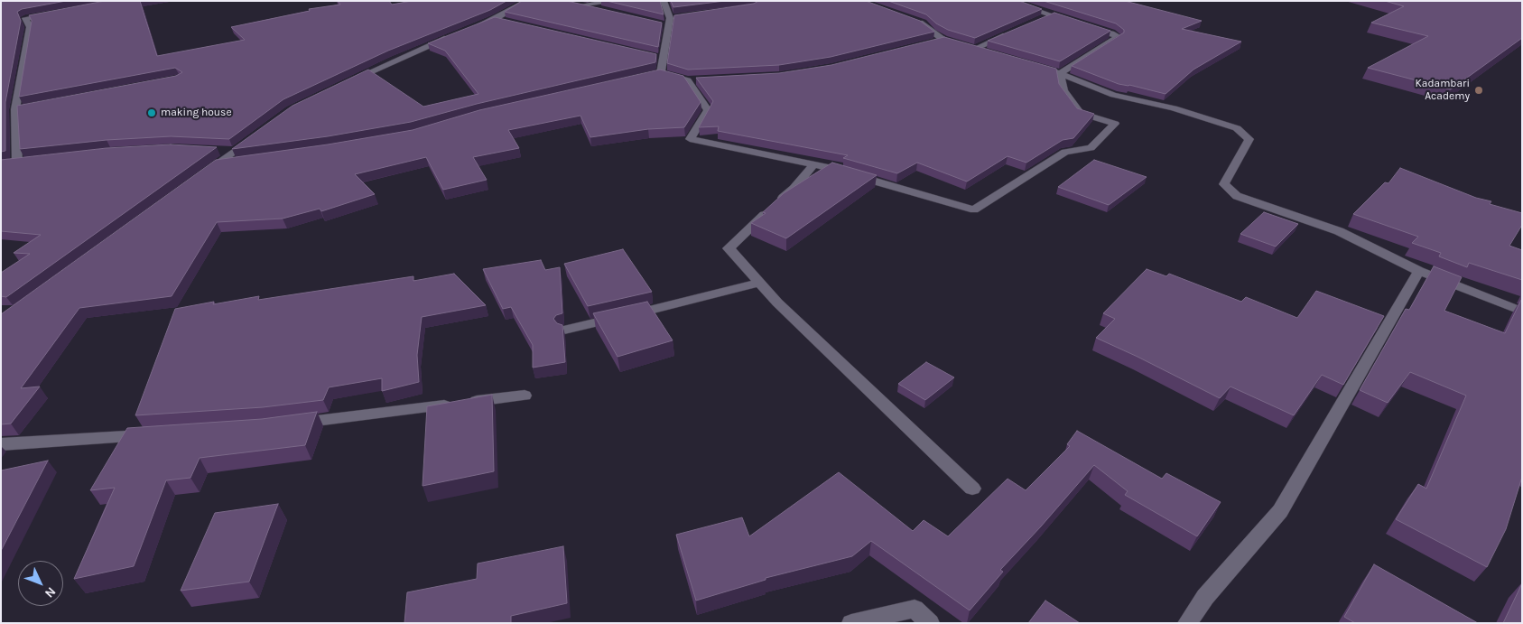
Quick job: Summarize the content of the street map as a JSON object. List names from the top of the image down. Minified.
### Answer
{"places":["Kadambari Academy","making house"],"north":"bottom right"}
